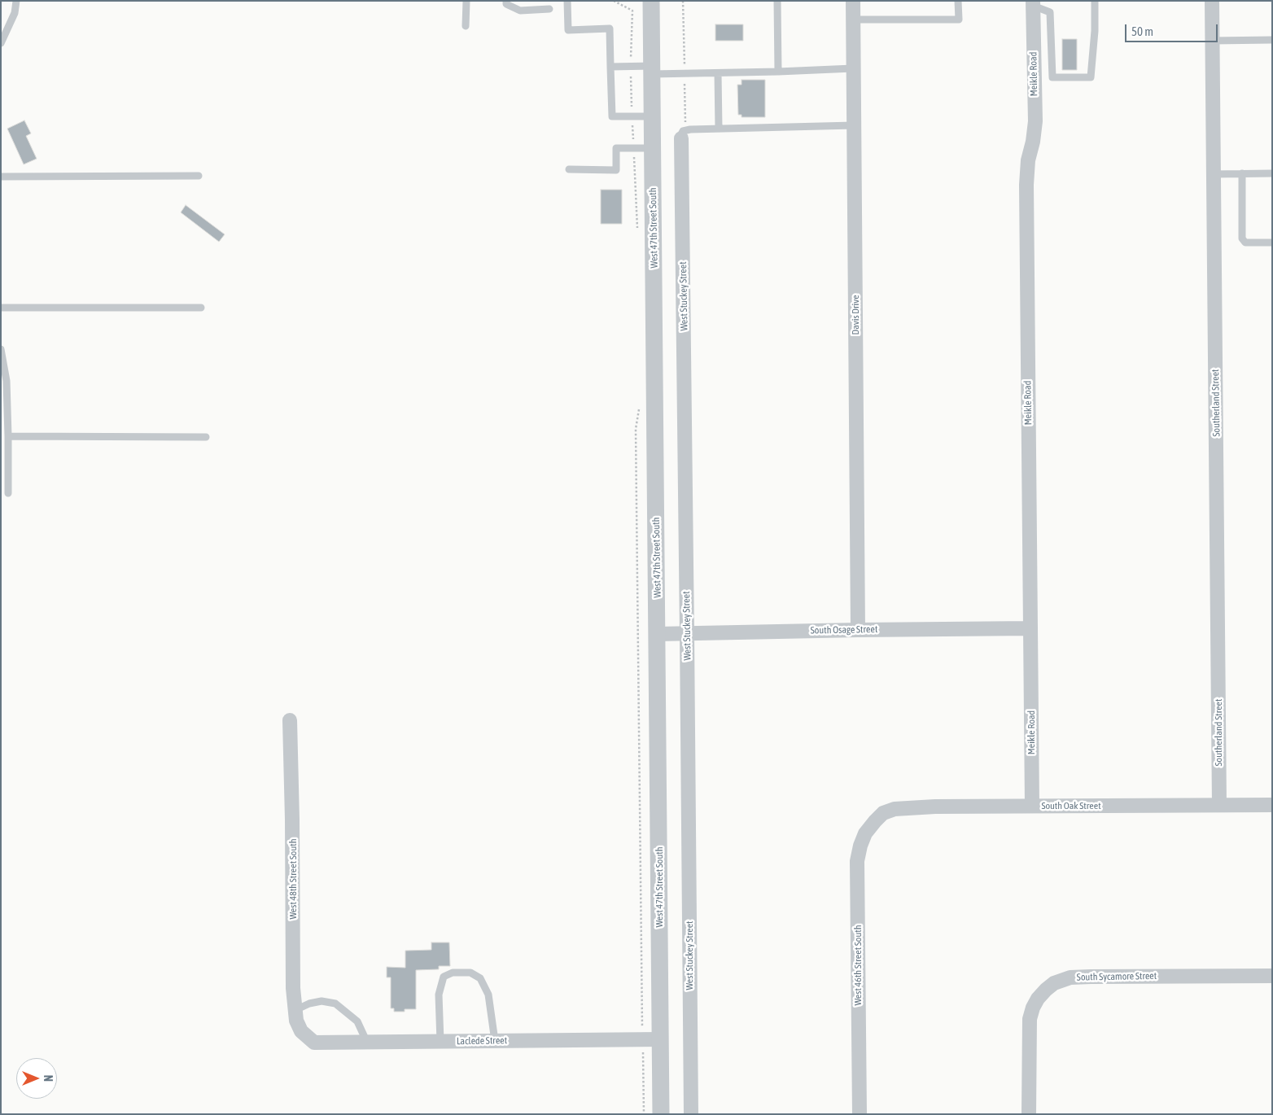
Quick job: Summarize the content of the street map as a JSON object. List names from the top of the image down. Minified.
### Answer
{"streets":{"street":["Meikle Road","West 47th Street South","West Stuckey Street","Davis Drive","Southerland Street","South Osage Street","South Oak Street","West 48th Street South","West 46th Street South","South Sycamore Street","Laclede Street"]},"crossings":[["Meikle Road","South Osage Street"],["Meikle Road","South Oak Street"],["West 47th Street South","South Osage Street"],["West 47th Street South","Laclede Street"],["West Stuckey Street","South Osage Street"],["Davis Drive","South Osage Street"],["Southerland Street","South Oak Street"],["South Oak Street","West 46th Street South"],["West 48th Street South","Laclede Street"]],"scale_bar":"50 m","north":"right"}
